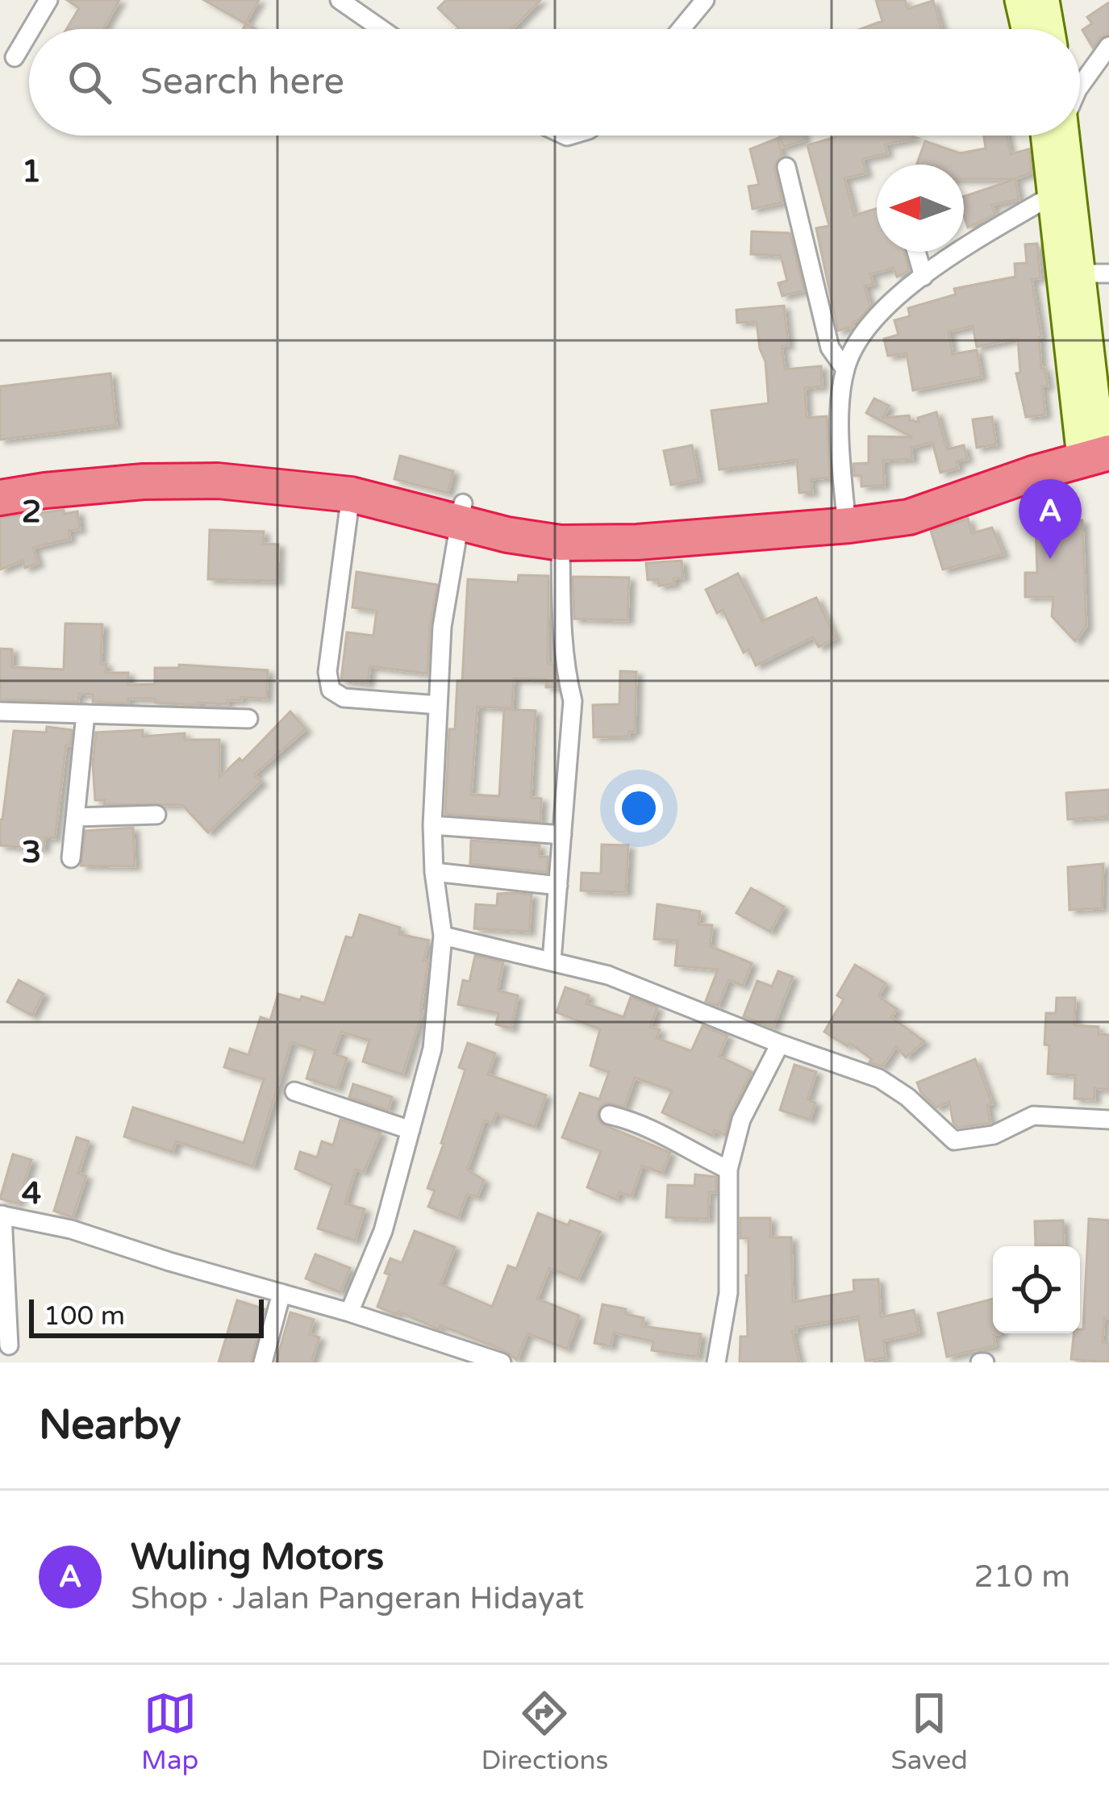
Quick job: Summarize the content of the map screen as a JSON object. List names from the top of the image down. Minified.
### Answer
{"scale_bar":"100 m","north":"left","page":{"search":"Search here","pins":"A","scale":"100 m","heading":"Nearby","list":[{"mark":"A","name":"Wuling Motors","note":"Shop · Jalan Pangeran Hidayat","value":"210 m"}],"nav":["Map","Directions","Saved"]},"grid":{"rows":["1","2","3","4"]}}
